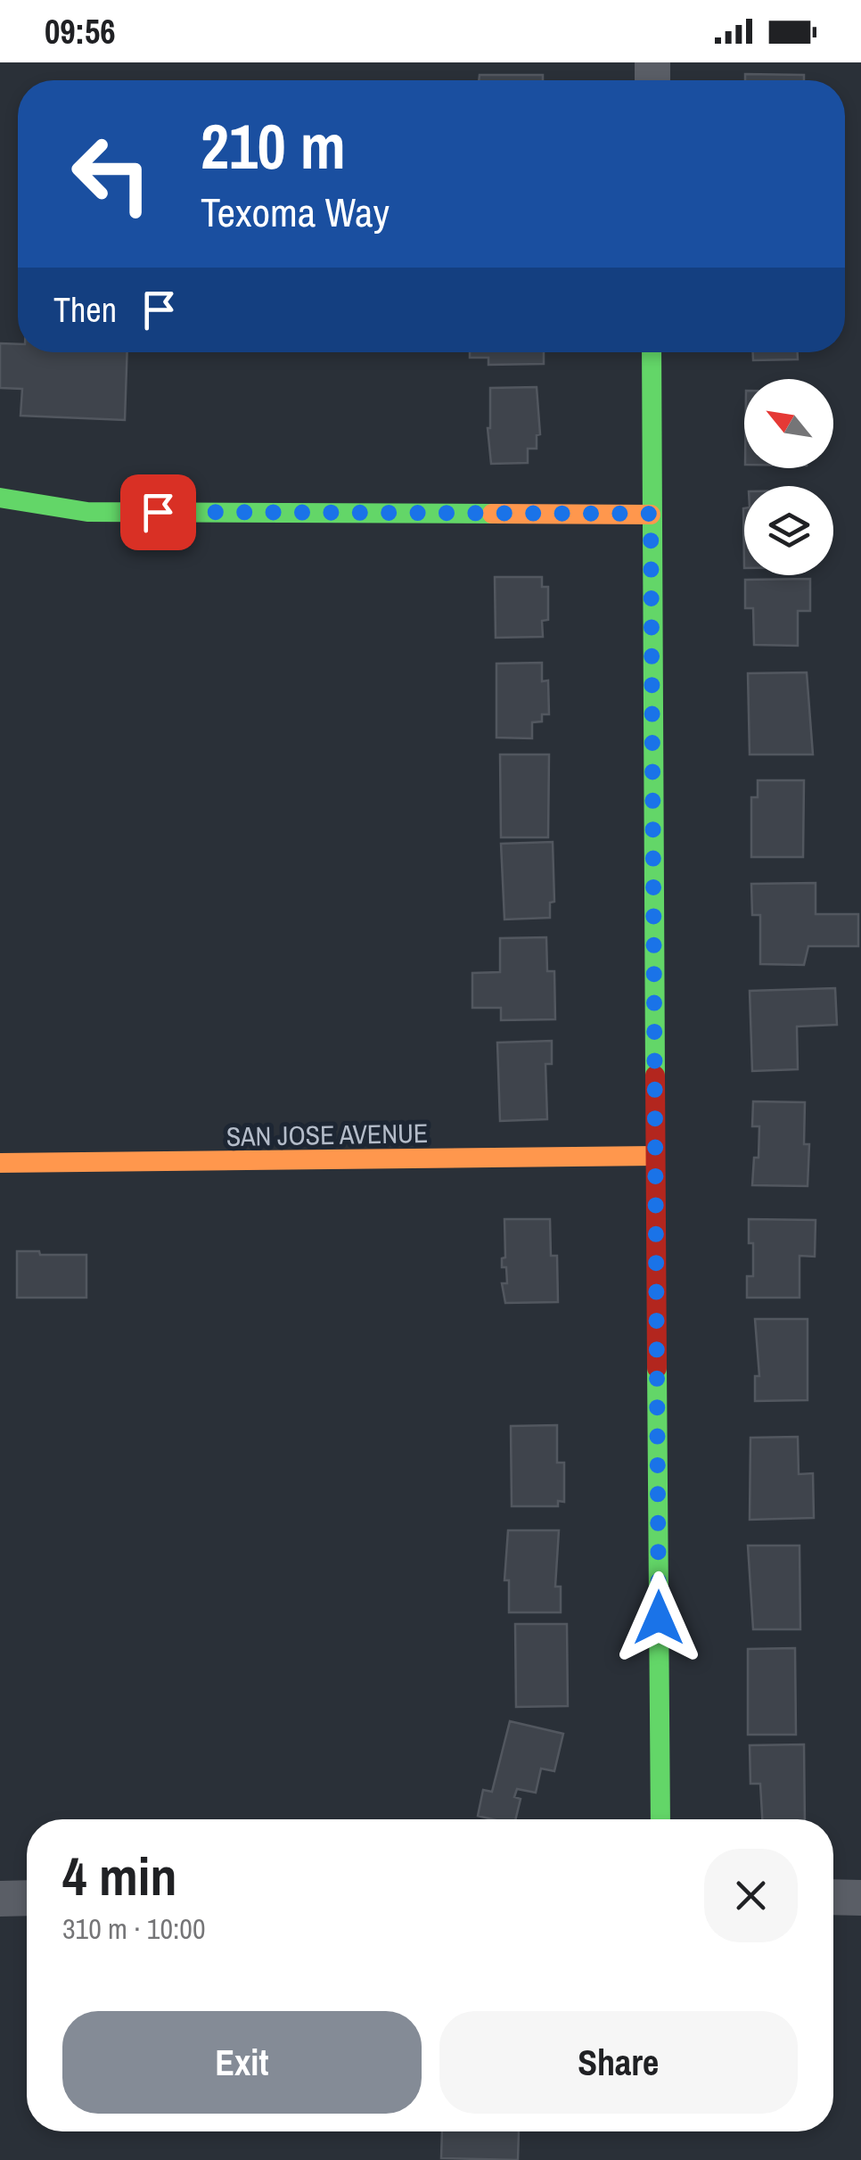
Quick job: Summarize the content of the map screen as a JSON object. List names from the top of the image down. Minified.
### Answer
{"streets":{"street":["SAN JOSE AVENUE"]},"north":"top left","page":{"status":"09:56","turn":["210 m","Texoma Way"],"then":"Then","heading":["4 min","310 m · 10:00"],"buttons":["Exit","Share"]}}
